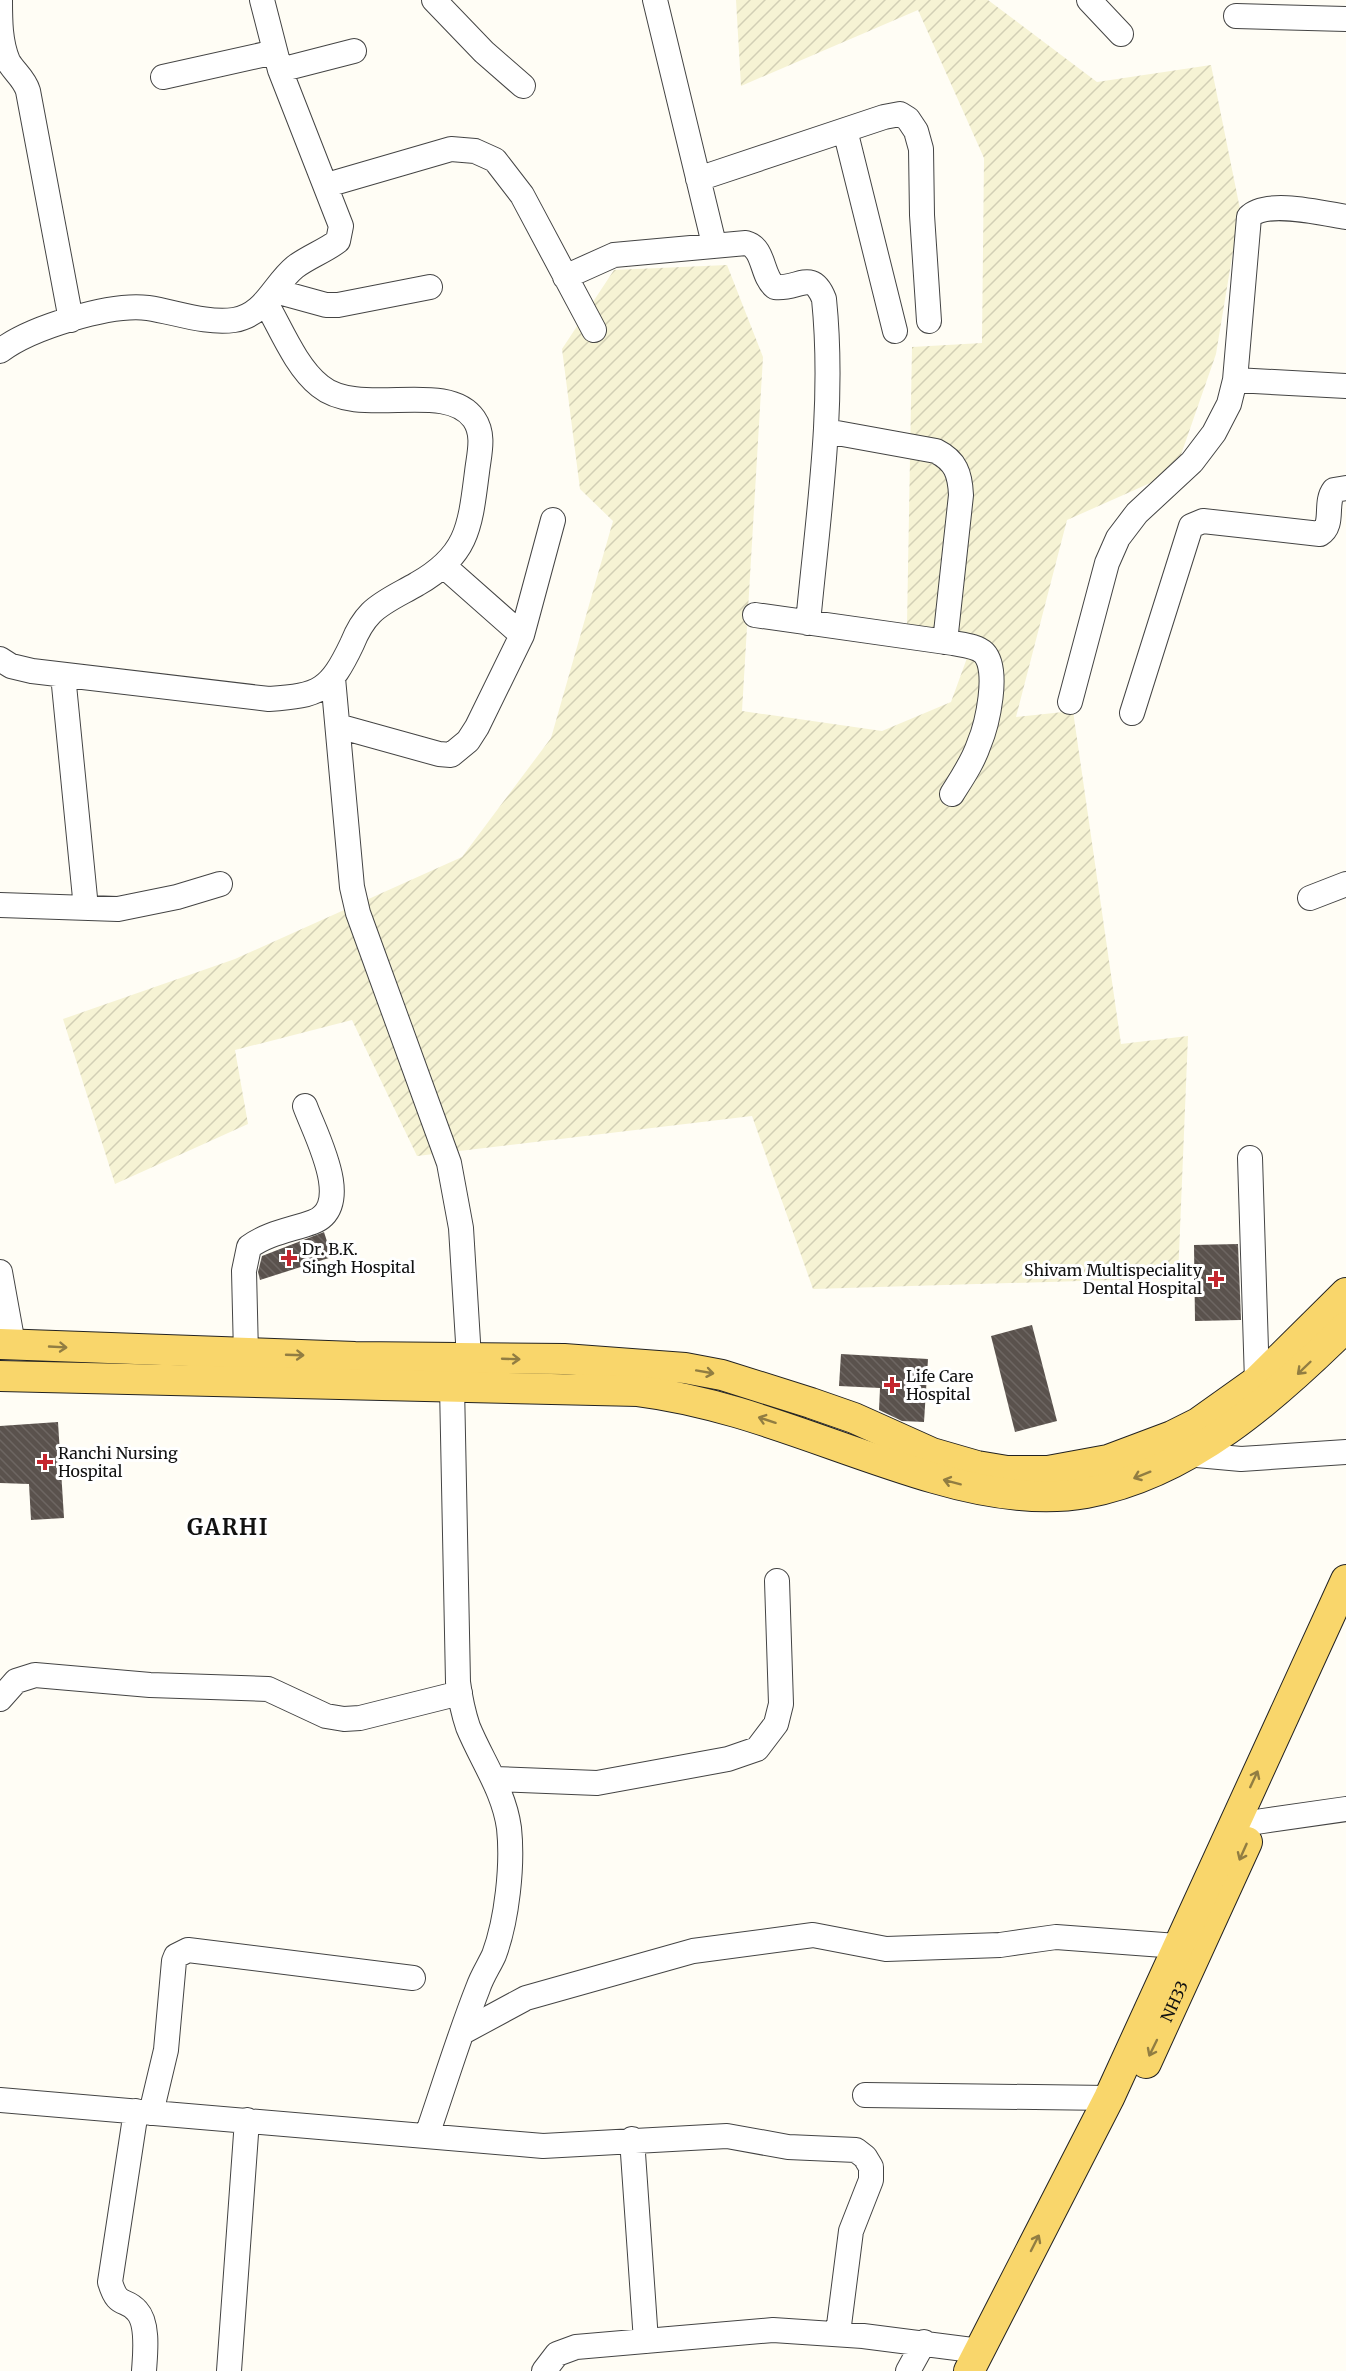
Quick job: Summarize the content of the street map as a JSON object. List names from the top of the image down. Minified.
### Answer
{"streets":{"main road":["NH33"]},"districts":["GARHI"],"places":{"health":["Dr. B.K. Singh Hospital","Shivam Multispeciality Dental Hospital","Life Care Hospital","Ranchi Nursing Hospital"]}}
